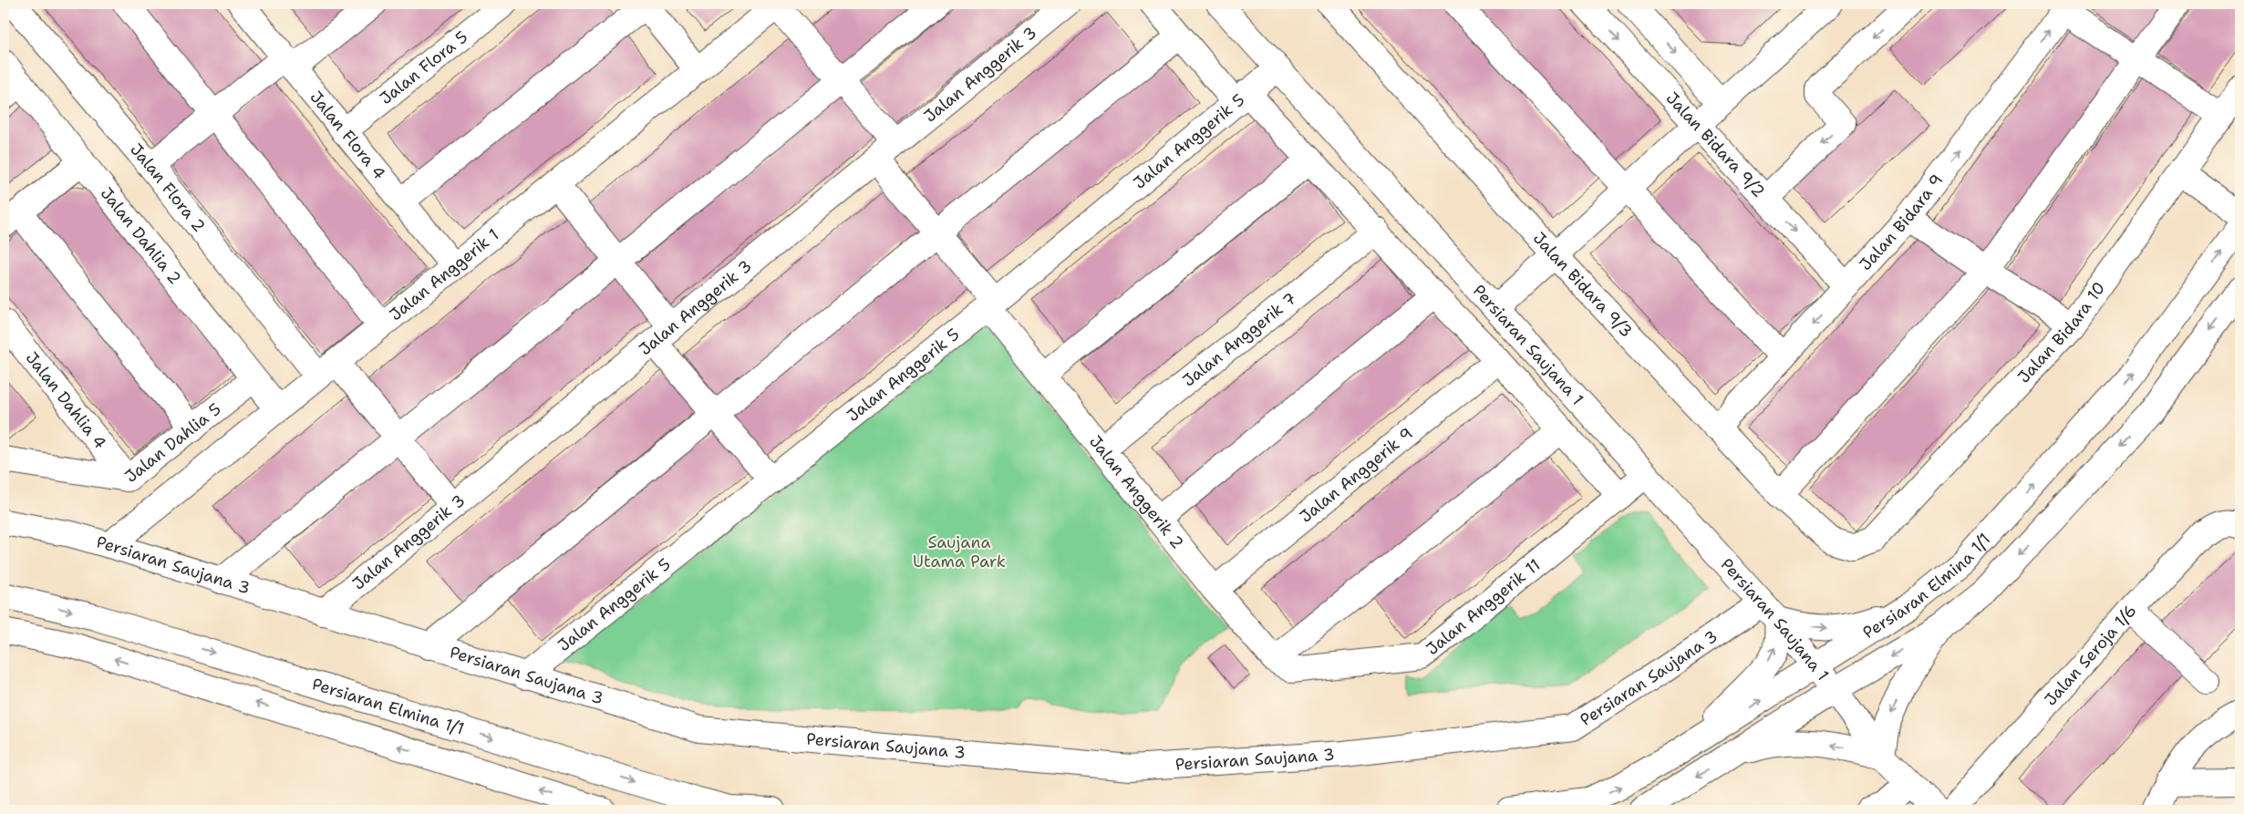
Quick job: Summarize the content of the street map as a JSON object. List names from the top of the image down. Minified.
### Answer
{"streets":{"street":["Jalan Flora 5","Jalan Anggerik 3","Jalan Flora 4","Jalan Anggerik 5","Jalan Bidara 9/2","Jalan Flora 2","Jalan Bidara 9","Jalan Dahlia 2","Jalan Anggerik 1","Jalan Bidara 9/3","Jalan Bidara 10","Jalan Anggerik 7","Persiaran Saujana 1","Jalan Dahlia 4","Jalan Dahlia 5","Jalan Anggerik 9","Jalan Anggerik 2","Persiaran Saujana 3","Persiaran Elmina 1/1","Jalan Anggerik 11","Jalan Seroja 1/6"]},"crossings":[["Jalan Flora 5","Jalan Flora 4"],["Jalan Anggerik 3","Jalan Flora 2"],["Jalan Anggerik 3","Jalan Anggerik 2"],["Jalan Anggerik 3","Persiaran Saujana 3"],["Jalan Flora 4","Jalan Anggerik 1"],["Jalan Anggerik 5","Persiaran Saujana 1"],["Jalan Anggerik 5","Jalan Anggerik 2"],["Jalan Anggerik 5","Persiaran Saujana 3"],["Jalan Bidara 9/2","Jalan Bidara 9"],["Jalan Flora 2","Jalan Anggerik 1"],["Jalan Bidara 9","Jalan Bidara 9/3"],["Jalan Dahlia 2","Jalan Anggerik 1"],["Jalan Dahlia 2","Jalan Dahlia 5"],["Jalan Anggerik 1","Persiaran Saujana 3"],["Jalan Bidara 9/3","Jalan Bidara 10"],["Jalan Anggerik 7","Jalan Anggerik 2"],["Persiaran Saujana 1","Persiaran Saujana 3"],["Persiaran Saujana 1","Persiaran Elmina 1/1"],["Persiaran Saujana 1","Jalan Anggerik 11"],["Jalan Dahlia 4","Jalan Dahlia 5"],["Jalan Anggerik 9","Jalan Anggerik 2"],["Jalan Anggerik 2","Jalan Anggerik 11"]],"parks":["Saujana Utama Park"]}
